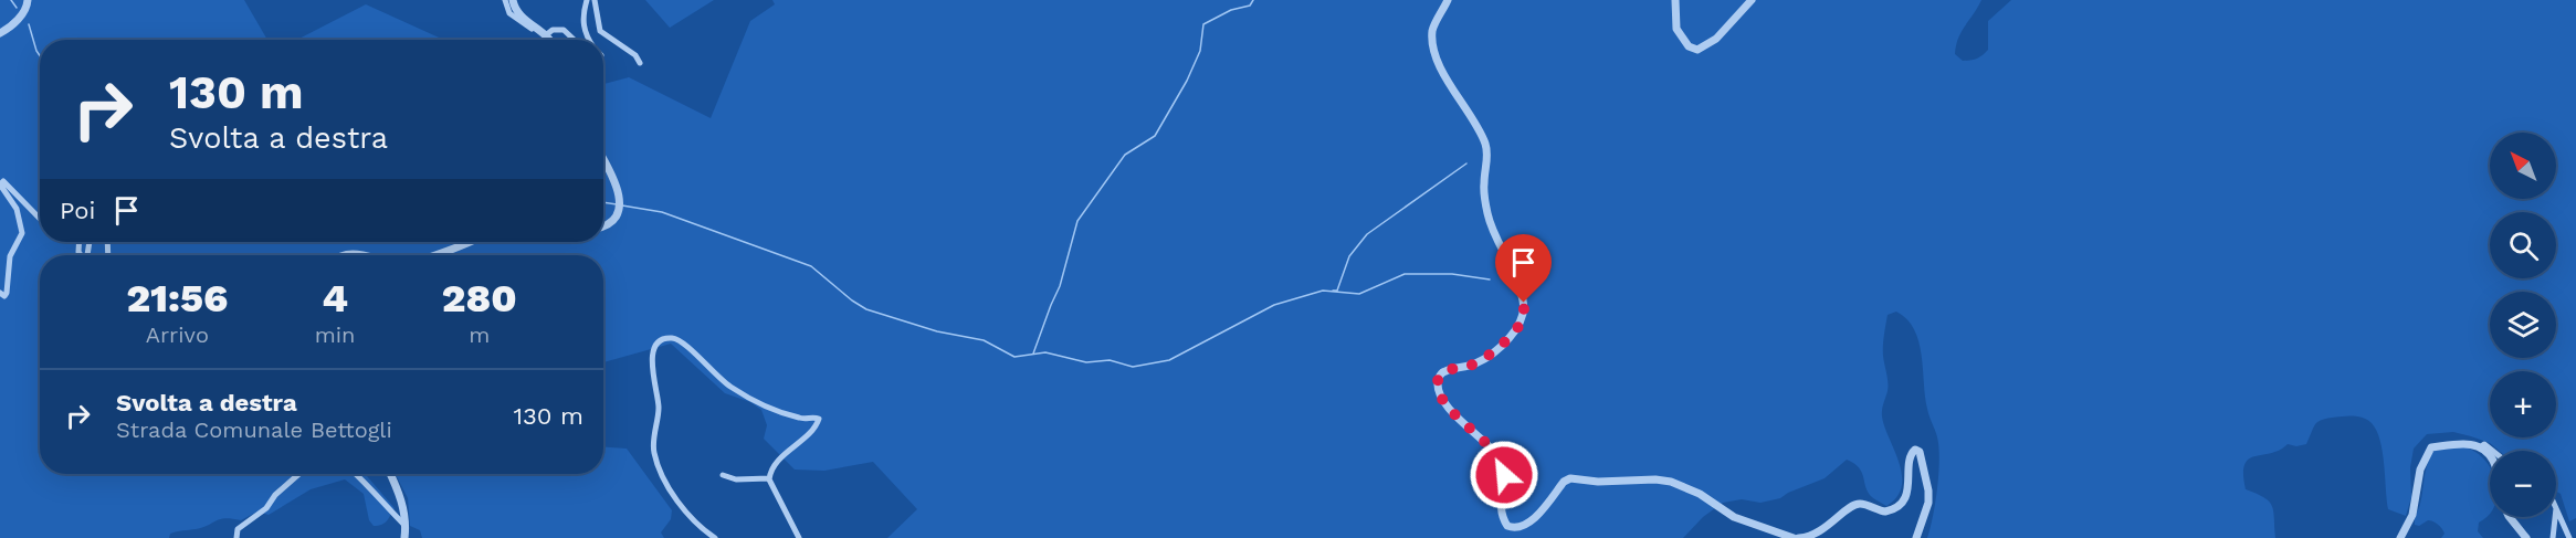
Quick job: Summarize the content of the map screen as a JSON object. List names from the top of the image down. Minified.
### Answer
{"north":"top left","page":{"turn":["130 m","Svolta a destra"],"map_buttons":["+","−"],"then":"Poi","eta":["21:56","Arrivo","4","min","280","m"],"list":[{"name":"Svolta a destra","note":"Strada Comunale Bettogli","value":"130 m"}]}}
